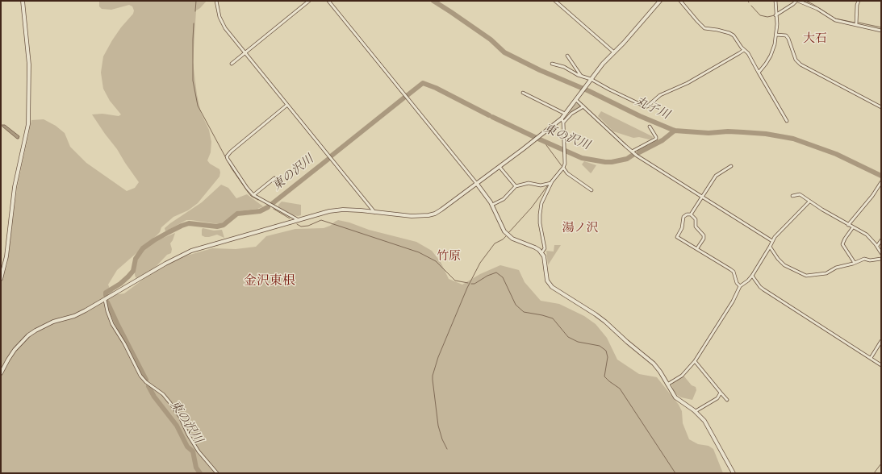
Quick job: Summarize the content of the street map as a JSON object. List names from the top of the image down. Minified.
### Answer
{"districts":["大石","湯ノ沢","竹原","金沢東根"],"water":["丸子川","東の沢川"]}
